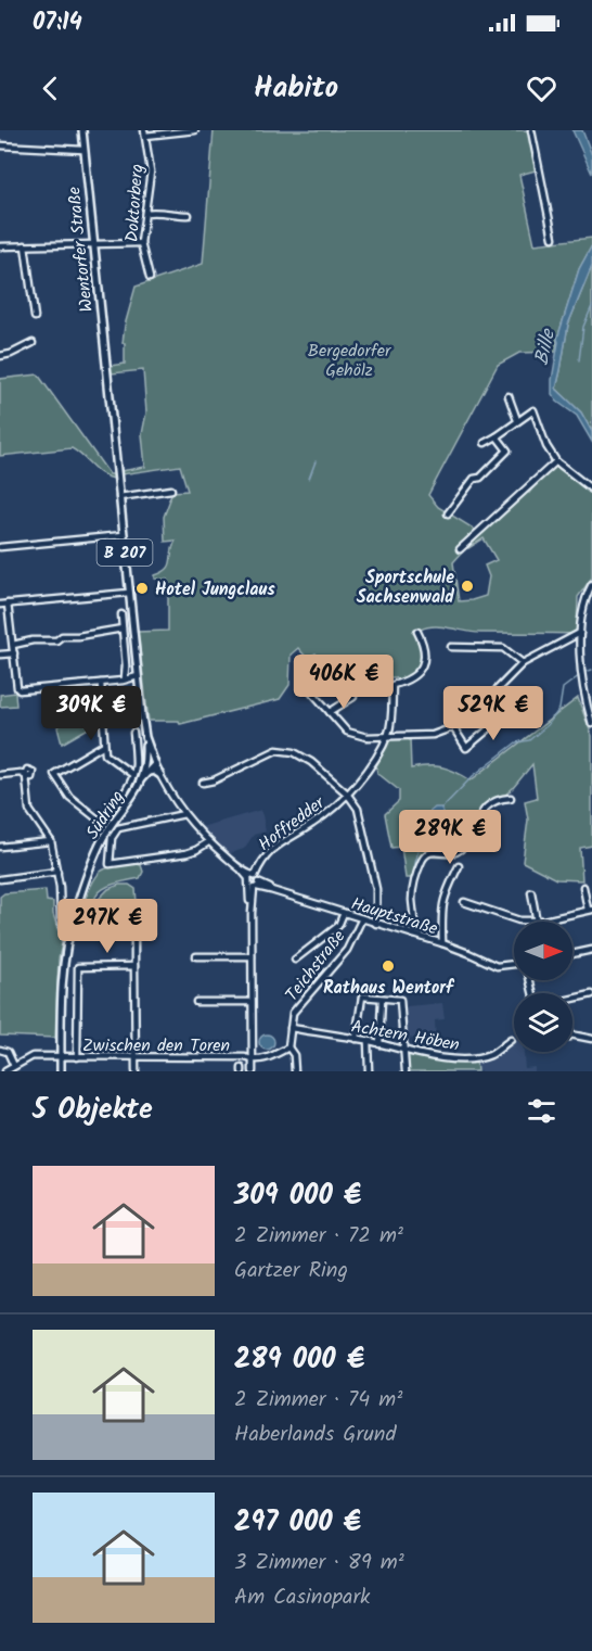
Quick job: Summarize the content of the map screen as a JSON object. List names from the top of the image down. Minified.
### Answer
{"streets":{"main road":["Wentorfer Straße","B 207","Südring"],"street":["Doktorberg","Hoffredder","Hauptstraße","Teichstraße","Achtern Höben","Zwischen den Toren"]},"crossings":[["Wentorfer Straße","B 207"],["B 207","Südring"],["Südring","Zwischen den Toren"],["Hauptstraße","Teichstraße"],["Teichstraße","Achtern Höben"]],"water":["Bille"],"parks":["Bergedorfer Gehölz"],"places":["Sportschule Sachsenwald","Hotel Jungclaus","Rathaus Wentorf"],"north":"right","page":{"status":"07:14","header":"Habito","price":["406K €","309K €","529K €","289K €","297K €"],"heading":"5 Objekte","list":[{"name":"309 000 €","note":"2 Zimmer · 72 m² · Gartzer Ring"},{"name":"289 000 €","note":"2 Zimmer · 74 m² · Haberlands Grund"},{"name":"297 000 €","note":"3 Zimmer · 89 m² · Am Casinopark"}]}}
